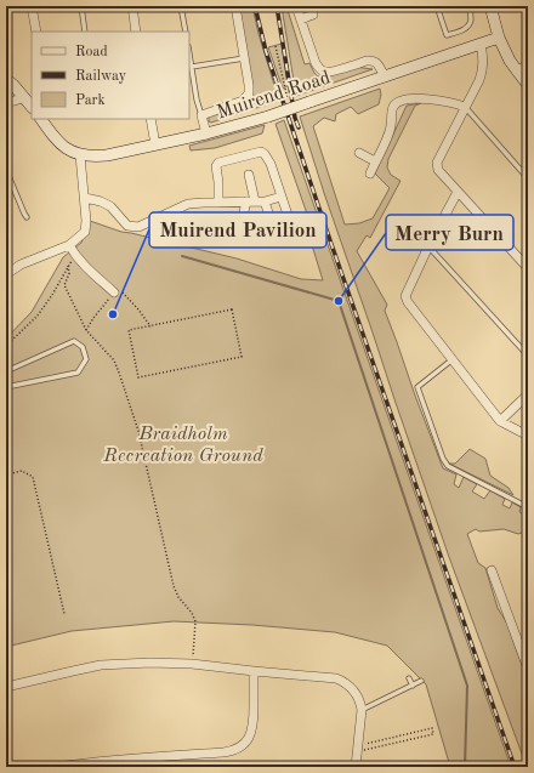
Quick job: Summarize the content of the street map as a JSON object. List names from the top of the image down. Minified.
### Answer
{"streets":{"street":["Muirend Road"]},"parks":["Braidholm Recreation Ground"],"places":["Merry Burn","Muirend Pavilion"],"legend":["Road","Railway","Park"]}
